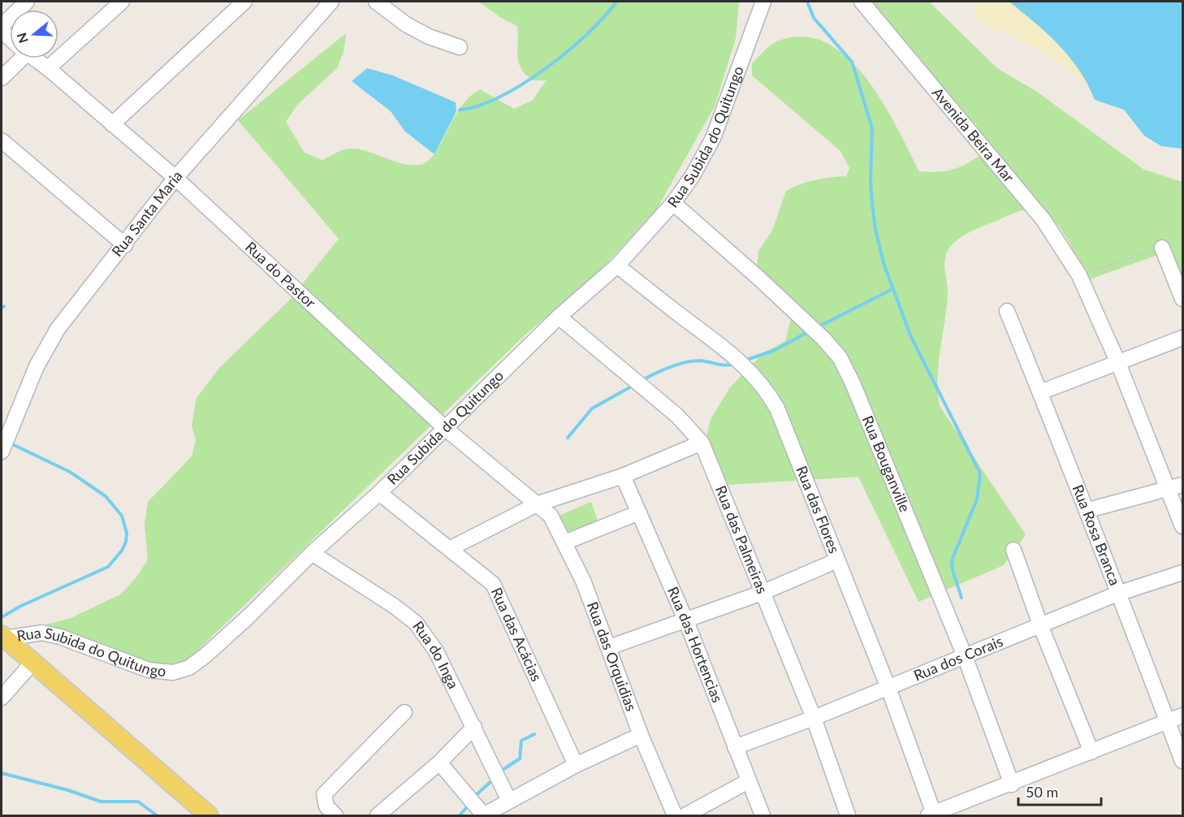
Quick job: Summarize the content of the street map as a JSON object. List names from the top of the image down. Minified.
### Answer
{"streets":{"street":["Avenida Beira Mar","Rua Subida do Quitungo","Rua Santa Maria","Rua do Pastor","Rua Bouganville","Rua das Flores","Rua Rosa Branca","Rua das Palmeiras","Rua das Acácias","Rua das Hortencias","Rua do Inga","Rua das Orquidias","Rua dos Corais"]},"crossings":[["Rua Subida do Quitungo","Rua do Pastor"],["Rua Subida do Quitungo","Rua Bouganville"],["Rua Subida do Quitungo","Rua das Flores"],["Rua Subida do Quitungo","Rua das Palmeiras"],["Rua Subida do Quitungo","Rua das Acácias"],["Rua Subida do Quitungo","Rua do Inga"],["Rua Santa Maria","Rua do Pastor"],["Rua do Pastor","Rua das Orquidias"],["Rua Bouganville","Rua dos Corais"],["Rua das Flores","Rua dos Corais"],["Rua Rosa Branca","Rua dos Corais"],["Rua das Palmeiras","Rua dos Corais"],["Rua das Hortencias","Rua dos Corais"]],"scale_bar":"50 m","north":"left"}
